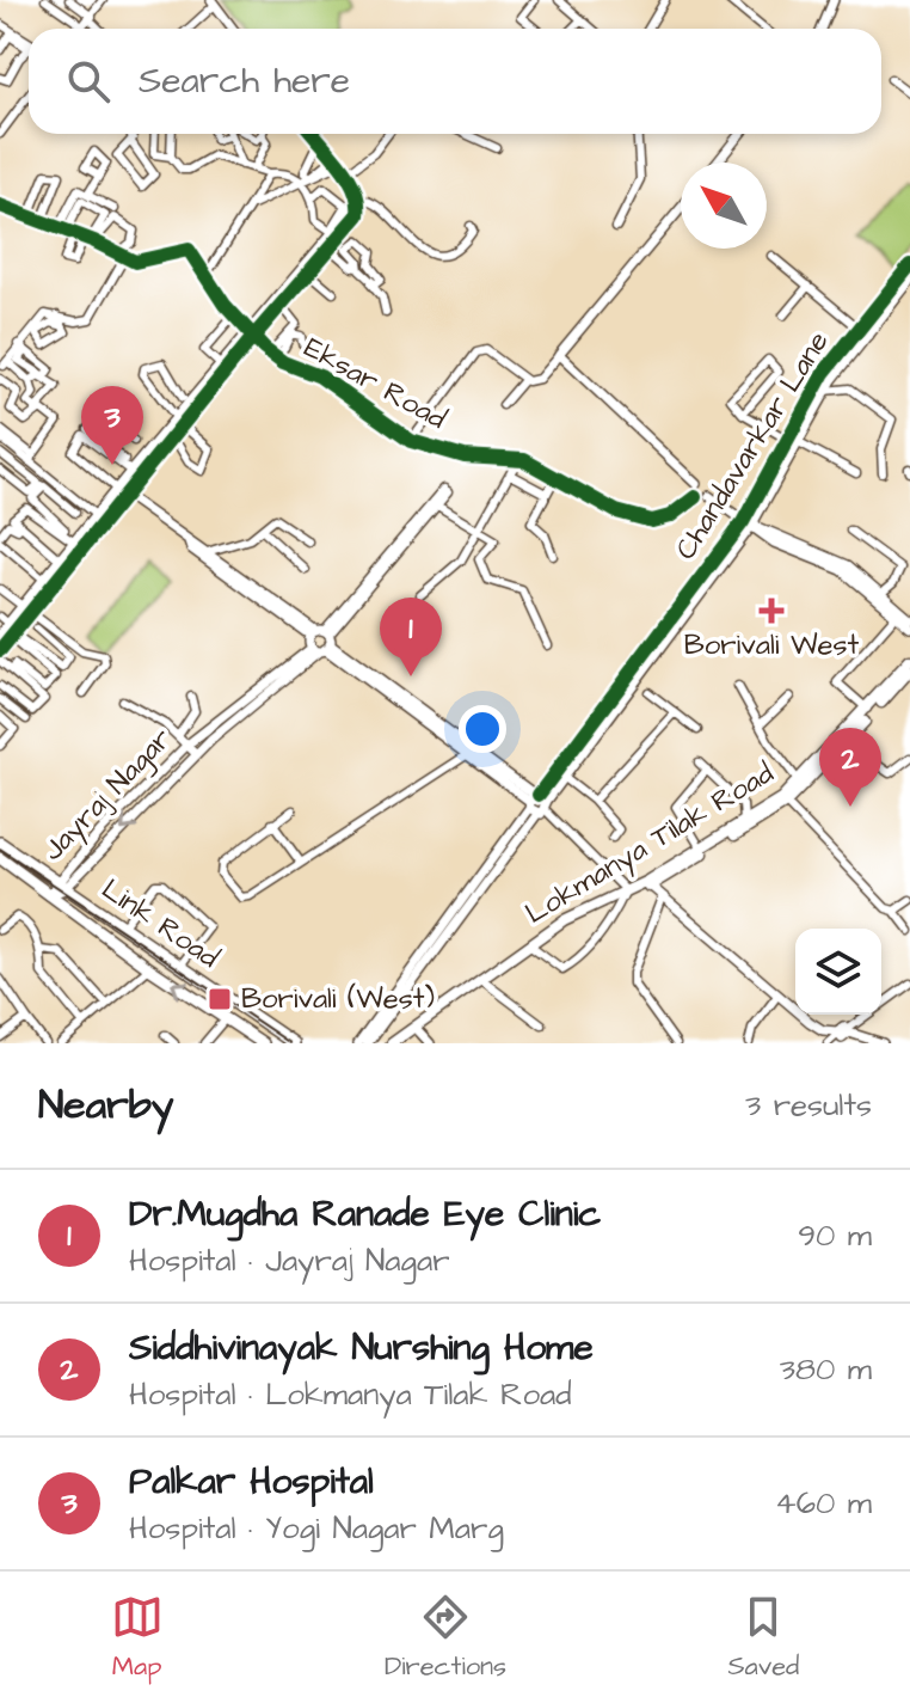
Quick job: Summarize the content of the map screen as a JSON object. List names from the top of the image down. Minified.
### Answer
{"streets":{"main road":["Lokmanya Tilak Road","Link Road"],"street":["Eksar Road","Chandavarkar Lane","Jayraj Nagar"]},"crossings":[["Jayraj Nagar","Link Road"]],"places":{"health":["Borivali West"],"transit":["Borivali (West)"]},"north":"top left","page":{"search":"Search here","pins":["3","1","2"],"heading":["Nearby","3 results"],"list":[{"mark":"1","name":"Dr.Mugdha Ranade Eye Clinic","note":"Hospital · Jayraj Nagar","value":"90 m"},{"mark":"2","name":"Siddhivinayak Nurshing Home","note":"Hospital · Lokmanya Tilak Road","value":"380 m"},{"mark":"3","name":"Palkar Hospital","note":"Hospital · Yogi Nagar Marg","value":"460 m"}],"nav":["Map","Directions","Saved"]}}
